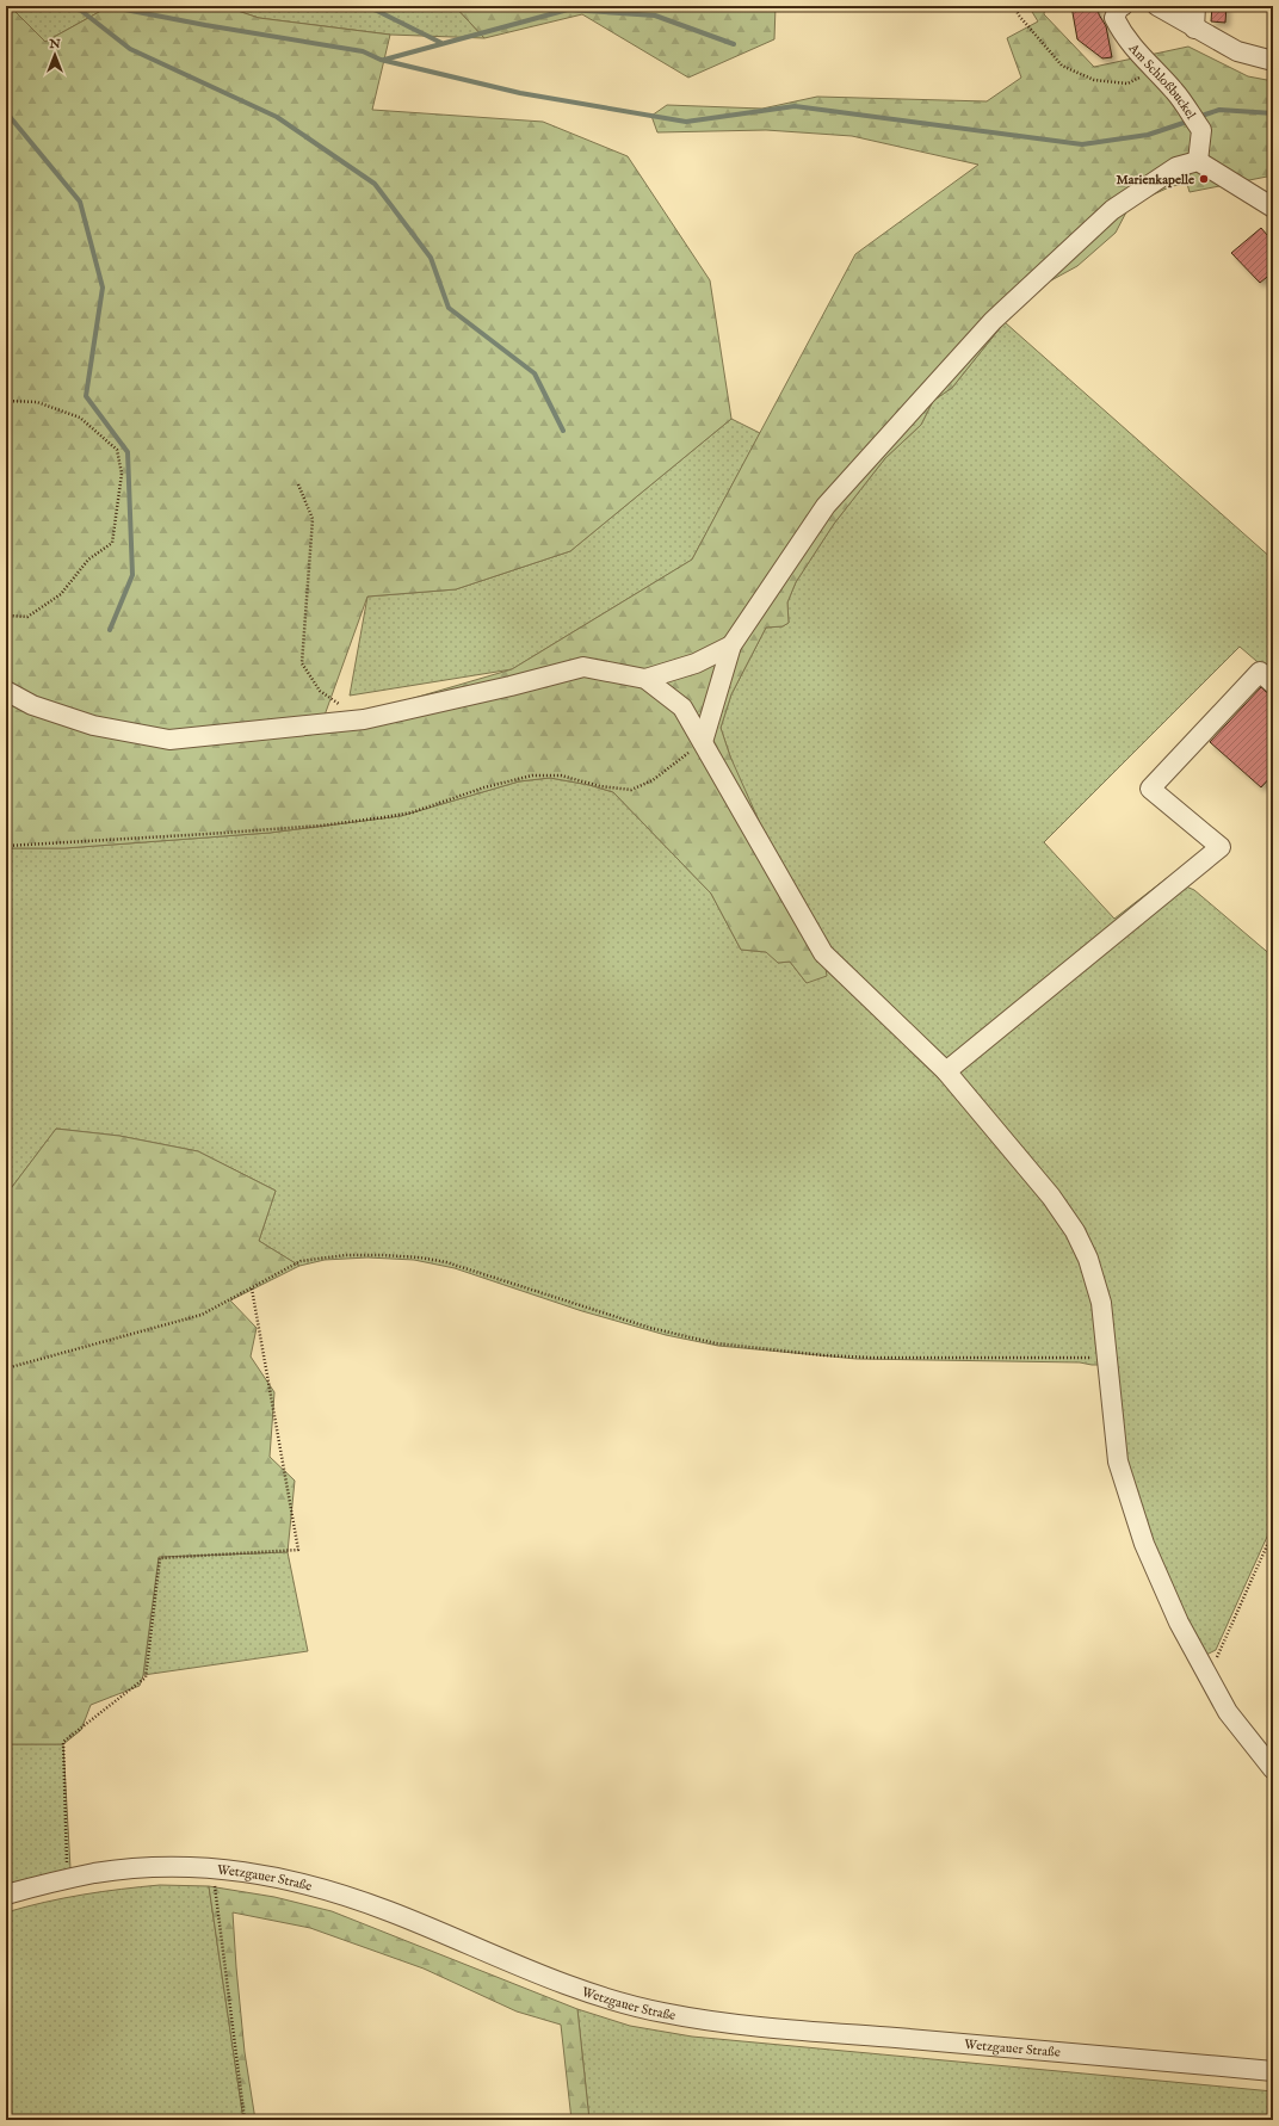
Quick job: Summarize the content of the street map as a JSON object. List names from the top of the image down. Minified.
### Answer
{"streets":{"street":["Am Schloßbuckel","Wetzgauer Straße"]},"places":["Marienkapelle"],"north":"top"}
